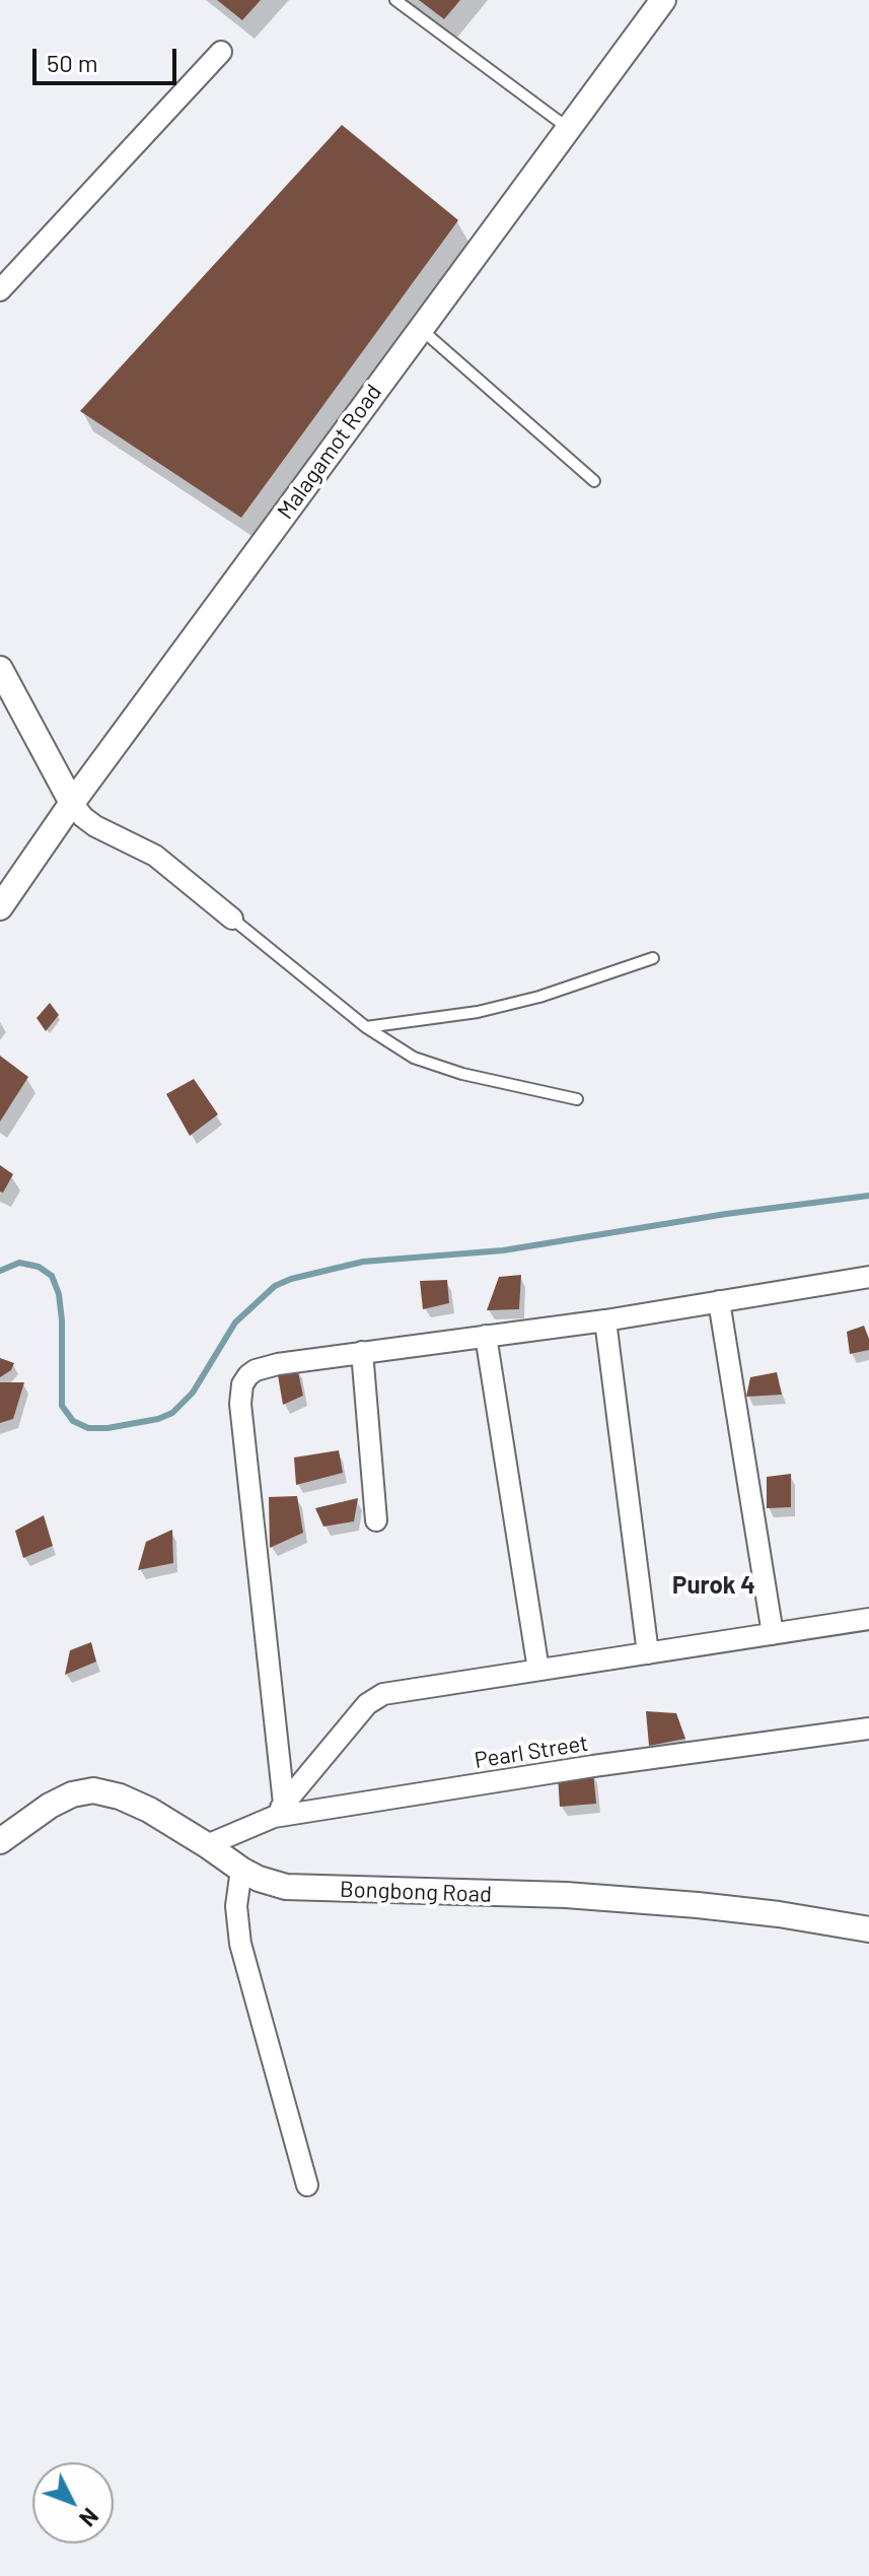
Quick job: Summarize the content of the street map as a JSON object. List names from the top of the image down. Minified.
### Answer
{"streets":{"street":["Malagamot Road","Pearl Street","Bongbong Road"]},"crossings":[["Pearl Street","Bongbong Road"]],"districts":["Purok 4"],"scale_bar":"50 m","north":"bottom right"}
